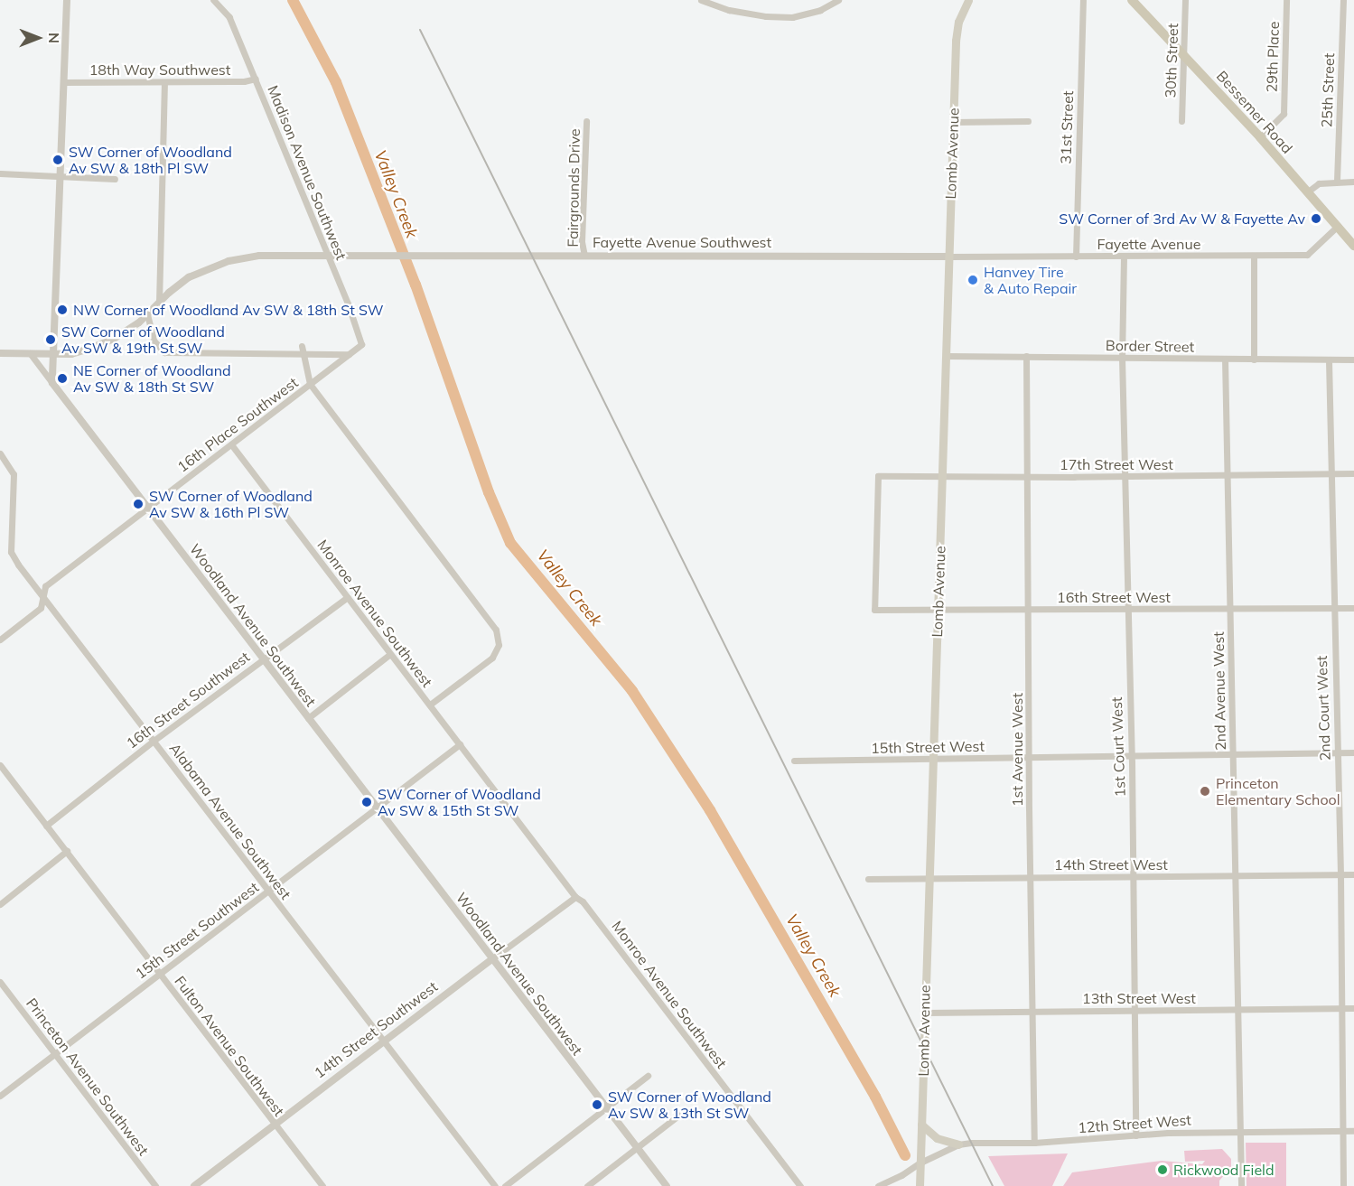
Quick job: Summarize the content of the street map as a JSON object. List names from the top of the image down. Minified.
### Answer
{"streets":{"main road":["Bessemer Road","Lomb Avenue"],"street":["29th Place","30th Street","18th Way Southwest","25th Street","31st Street","Madison Avenue Southwest","Fairgrounds Drive","Fayette Avenue Southwest","Fayette Avenue","Border Street","16th Place Southwest","17th Street West","16th Street West","Monroe Avenue Southwest","Woodland Avenue Southwest","2nd Avenue West","16th Street Southwest","2nd Court West","15th Street West","1st Court West","1st Avenue West","Alabama Avenue Southwest","14th Street West","15th Street Southwest","13th Street West","14th Street Southwest","Fulton Avenue Southwest","Princeton Avenue Southwest","12th Street West"]},"crossings":[["29th Place","Bessemer Road"],["30th Street","Bessemer Road"],["18th Way Southwest","Madison Avenue Southwest"],["Bessemer Road","Fayette Avenue"],["31st Street","Fayette Avenue"],["Lomb Avenue","Fayette Avenue Southwest"],["Lomb Avenue","Fayette Avenue"],["Lomb Avenue","Border Street"],["Lomb Avenue","17th Street West"],["Lomb Avenue","16th Street West"],["Lomb Avenue","15th Street West"],["Lomb Avenue","14th Street West"],["Lomb Avenue","13th Street West"],["Lomb Avenue","12th Street West"],["Madison Avenue Southwest","Fayette Avenue Southwest"],["Madison Avenue Southwest","16th Place Southwest"],["Fairgrounds Drive","Fayette Avenue Southwest"],["Fayette Avenue Southwest","Fayette Avenue"],["Border Street","2nd Avenue West"],["Border Street","2nd Court West"],["Border Street","1st Court West"],["Border Street","1st Avenue West"],["16th Place Southwest","Monroe Avenue Southwest"],["16th Place Southwest","Woodland Avenue Southwest"],["16th Place Southwest","Alabama Avenue Southwest"],["17th Street West","16th Street West"],["17th Street West","2nd Avenue West"],["17th Street West","2nd Court West"],["17th Street West","1st Court West"],["17th Street West","1st Avenue West"],["16th Street West","2nd Avenue West"],["16th Street West","2nd Court West"],["16th Street West","1st Court West"],["16th Street West","1st Avenue West"],["Monroe Avenue Southwest","16th Street Southwest"],["Monroe Avenue Southwest","15th Street Southwest"],["Monroe Avenue Southwest","14th Street Southwest"],["Woodland Avenue Southwest","16th Street Southwest"],["Woodland Avenue Southwest","15th Street Southwest"],["Woodland Avenue Southwest","14th Street Southwest"],["2nd Avenue West","15th Street West"],["2nd Avenue West","14th Street West"],["2nd Avenue West","13th Street West"],["2nd Avenue West","12th Street West"],["16th Street Southwest","Alabama Avenue Southwest"],["16th Street Southwest","Fulton Avenue Southwest"],["2nd Court West","15th Street West"],["2nd Court West","14th Street West"],["2nd Court West","13th Street West"],["2nd Court West","12th Street West"],["15th Street West","1st Court West"],["15th Street West","1st Avenue West"],["1st Court West","14th Street West"],["1st Court West","13th Street West"],["1st Court West","12th Street West"],["1st Avenue West","14th Street West"],["1st Avenue West","13th Street West"],["1st Avenue West","12th Street West"],["Alabama Avenue Southwest","15th Street Southwest"],["Alabama Avenue Southwest","14th Street Southwest"],["15th Street Southwest","Fulton Avenue Southwest"],["15th Street Southwest","Princeton Avenue Southwest"],["14th Street Southwest","Fulton Avenue Southwest"]],"water":["Valley Creek"],"places":["SW Corner of Woodland Av SW & 18th Pl SW","SW Corner of 3rd Av W & Fayette Av","Hanvey Tire & Auto Repair","NW Corner of Woodland Av SW & 18th St SW","SW Corner of Woodland Av SW & 19th St SW","NE Corner of Woodland Av SW & 18th St SW","SW Corner of Woodland Av SW & 16th Pl SW","Princeton Elementary School","SW Corner of Woodland Av SW & 15th St SW","SW Corner of Woodland Av SW & 13th St SW","Rickwood Field"],"north":"right"}
